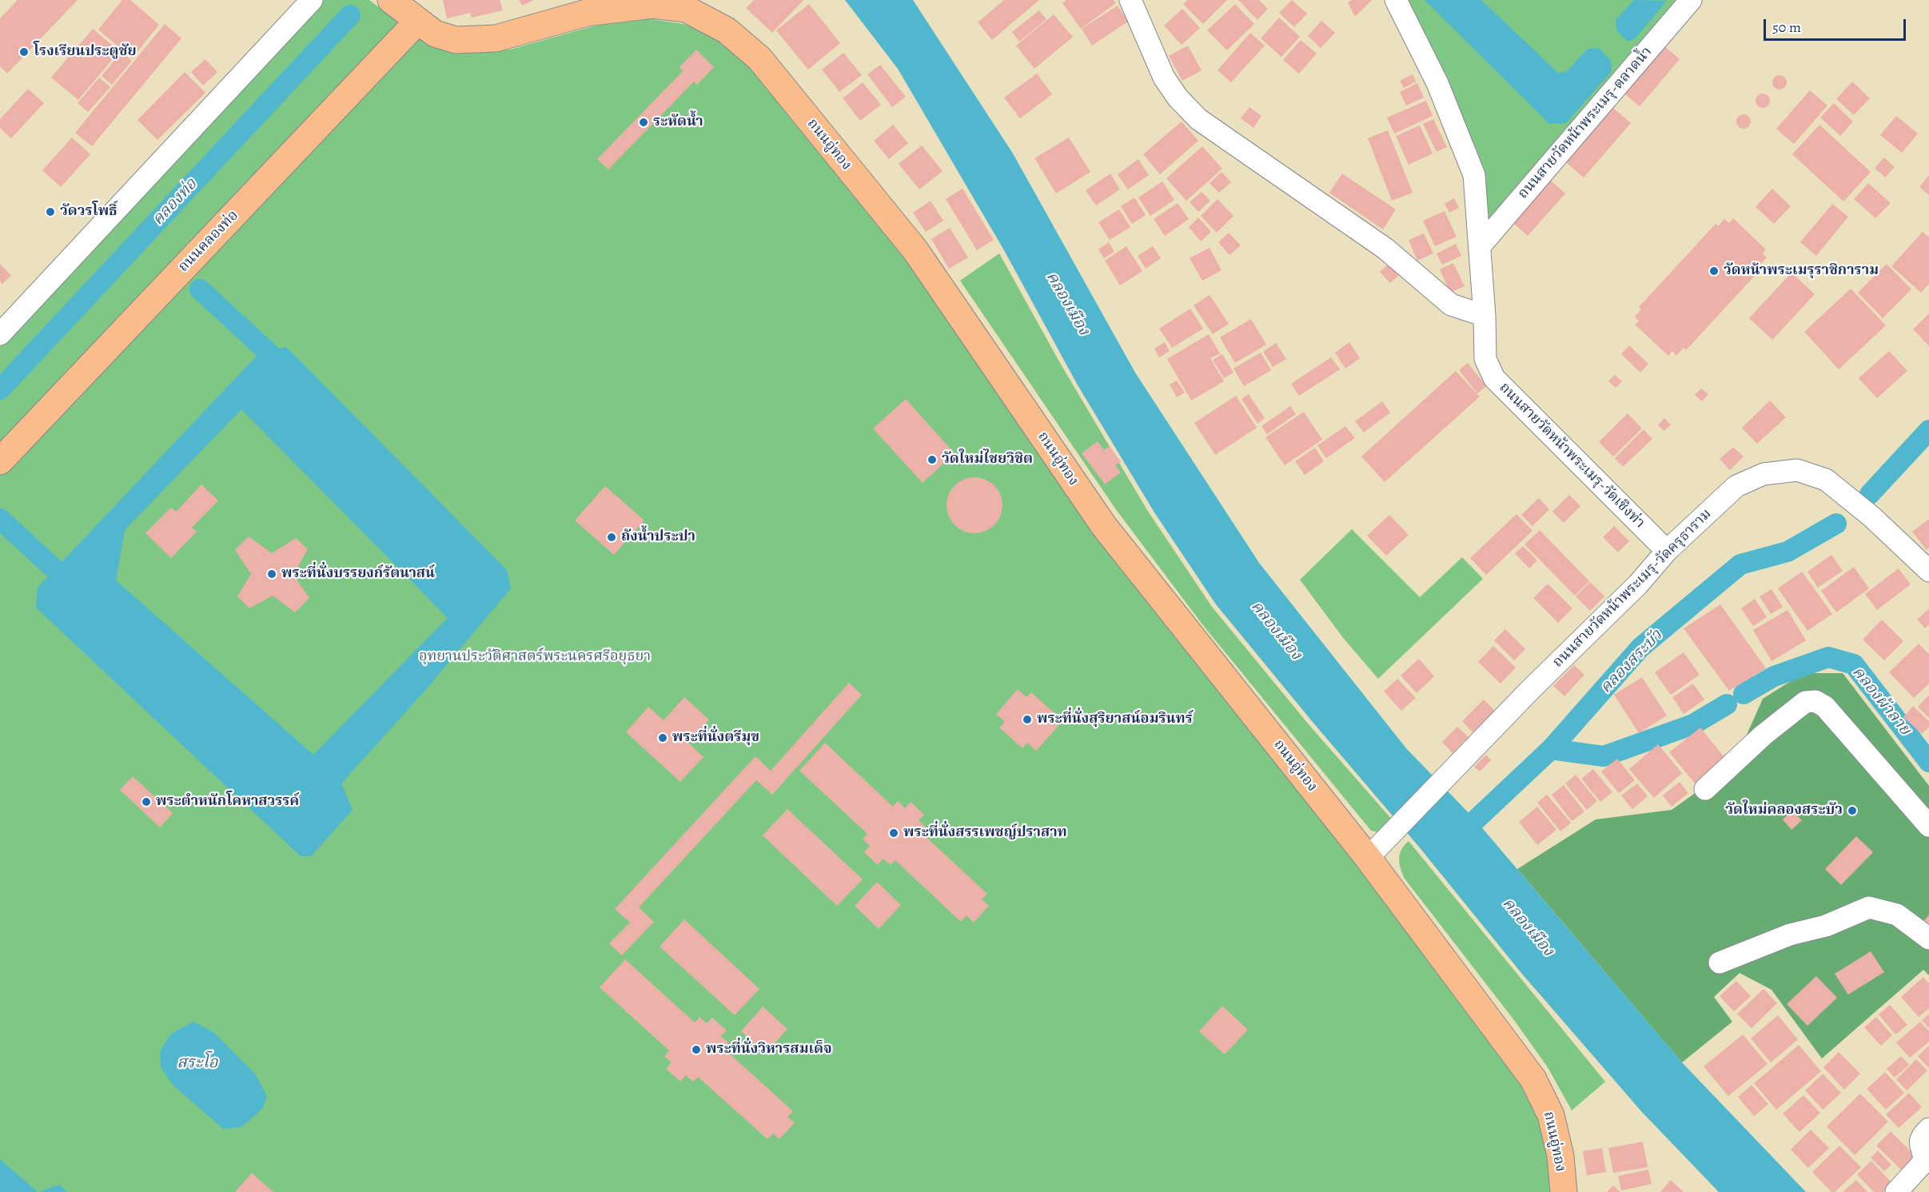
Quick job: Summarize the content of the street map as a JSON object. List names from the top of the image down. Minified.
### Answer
{"streets":{"main road":["ถนนอู่ทอง","ถนนคลองท่อ"],"street":["ถนนสายวัดหน้าพระเมรุ-ตลาดน้ำ","ถนนสายวัดหน้าพระเมรุ-วัดเชิงท่า","ถนนสายวัดหน้าพระเมรุ-วัดครุธาราม"]},"crossings":[["ถนนสายวัดหน้าพระเมรุ-ตลาดน้ำ","ถนนสายวัดหน้าพระเมรุ-วัดเชิงท่า"],["ถนนอู่ทอง","ถนนคลองท่อ"],["ถนนอู่ทอง","ถนนสายวัดหน้าพระเมรุ-วัดครุธาราม"],["ถนนสายวัดหน้าพระเมรุ-วัดเชิงท่า","ถนนสายวัดหน้าพระเมรุ-วัดครุธาราม"]],"water":["คลองท่อ","คลองเมือง","คลองสระบัว","คลองผ้าลาย","สระโอ"],"parks":["อุทยานประวัติศาสตร์พระนครศรีอยุธยา"],"places":["โรงเรียนประตูชัย","ระหัดน้ำ","วัดวรโพธิ์","วัดหน้าพระเมรุราชิการาม","วัดใหม่ไชยวิชิต","ถังน้ำประปา","พระที่นั่งบรรยงก์รัตนาสน์","พระที่นั่งสุริยาสน์อมรินทร์","พระที่นั่งตรีมุข","พระตำหนักโคหาสวรรค์","วัดใหม่คลองสระบัว","พระที่นั่งสรรเพชญ์ปราสาท","พระที่นั่งวิหารสมเด็จ"],"scale_bar":"50 m"}
